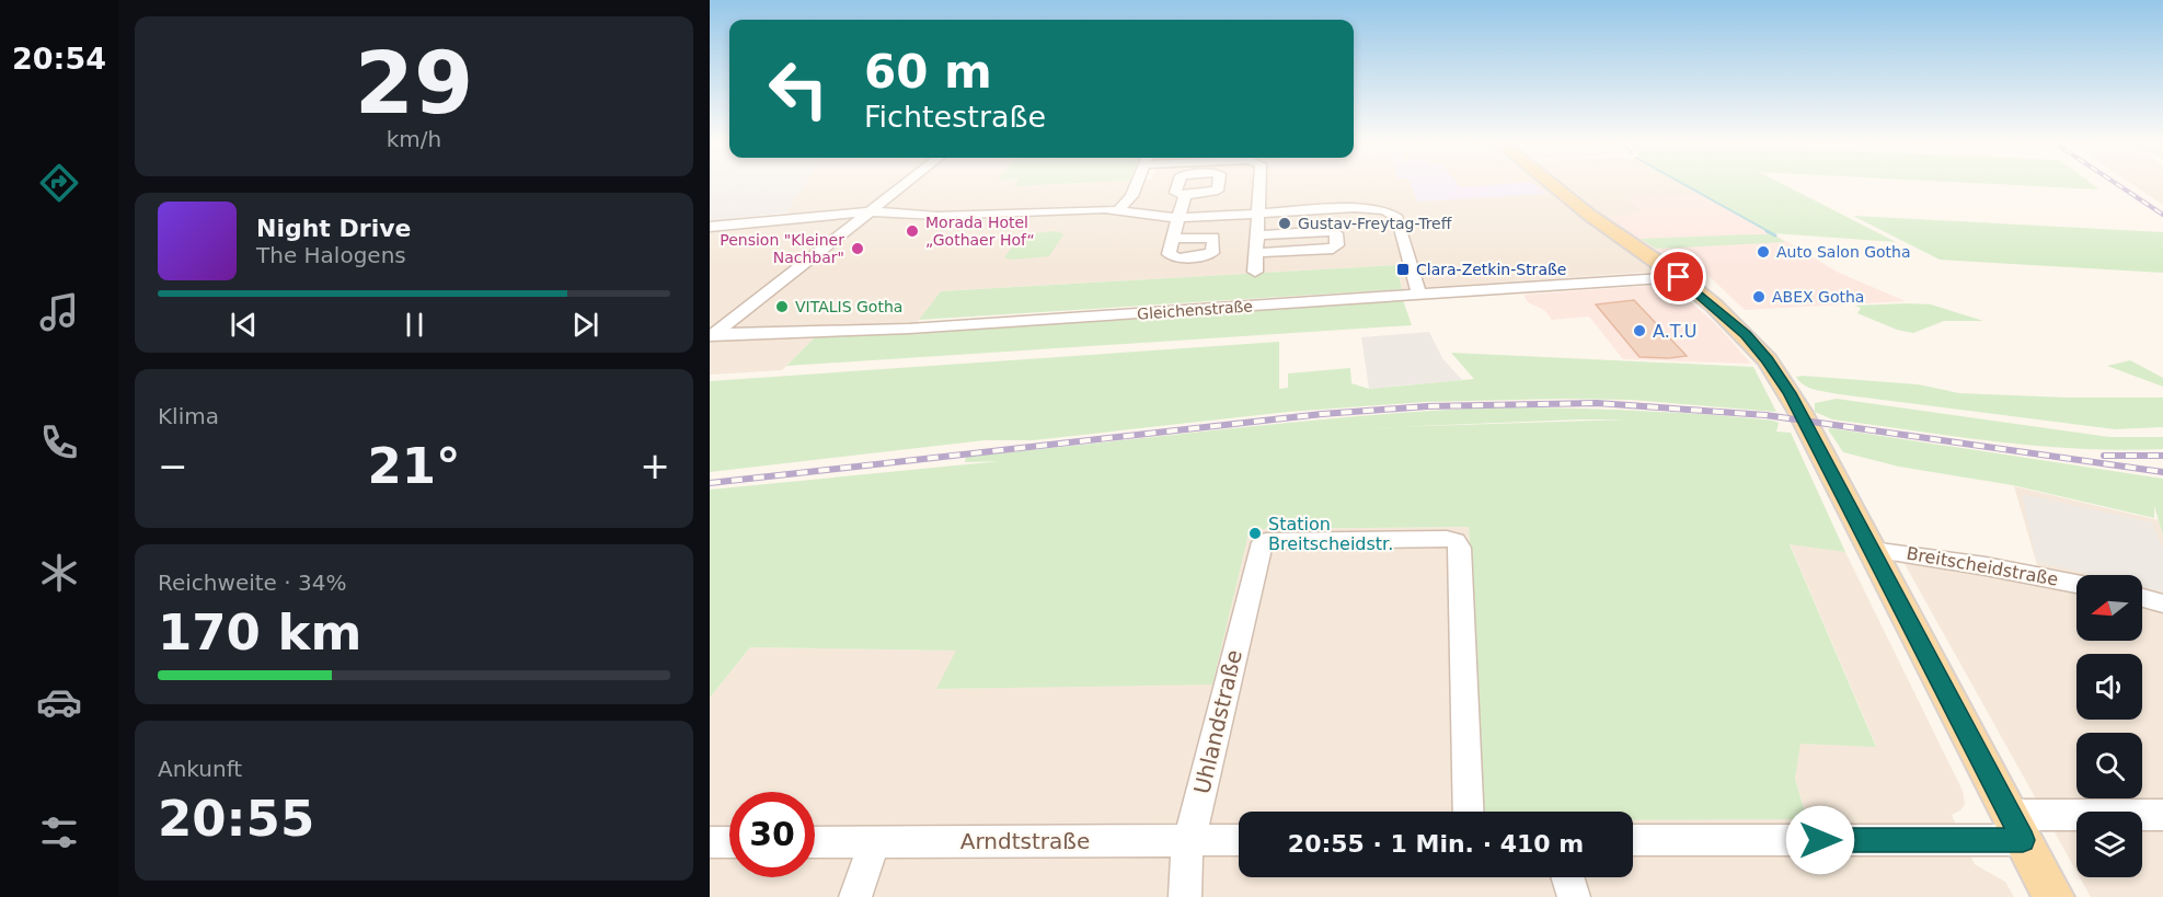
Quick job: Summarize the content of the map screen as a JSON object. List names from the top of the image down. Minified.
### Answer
{"streets":{"street":["Gleichenstraße","Breitscheidstraße","Uhlandstraße","Arndtstraße"]},"crossings":[["Uhlandstraße","Arndtstraße"]],"places":{"other":["Gustav-Freytag-Treff","Morada Hotel „Gothaer Hof“","Pension \"Kleiner Nachbar\"","Auto Salon Gotha","ABEX Gotha","VITALIS Gotha","A.T.U","Station Breitscheidstr."],"transit":["Clara-Zetkin-Straße"]},"north":"left","page":{"tabs":"20:54","tile":[["29","km/h"],"Klima",["Reichweite · 34%","170 km"],["Ankunft","20:55"]],"turn":["60 m","Fichtestraße"],"song":["Night Drive","The Halogens"],"heat":["−","21°","+"],"limit":"30","trip":"20:55 · 1 Min. · 410 m"}}
